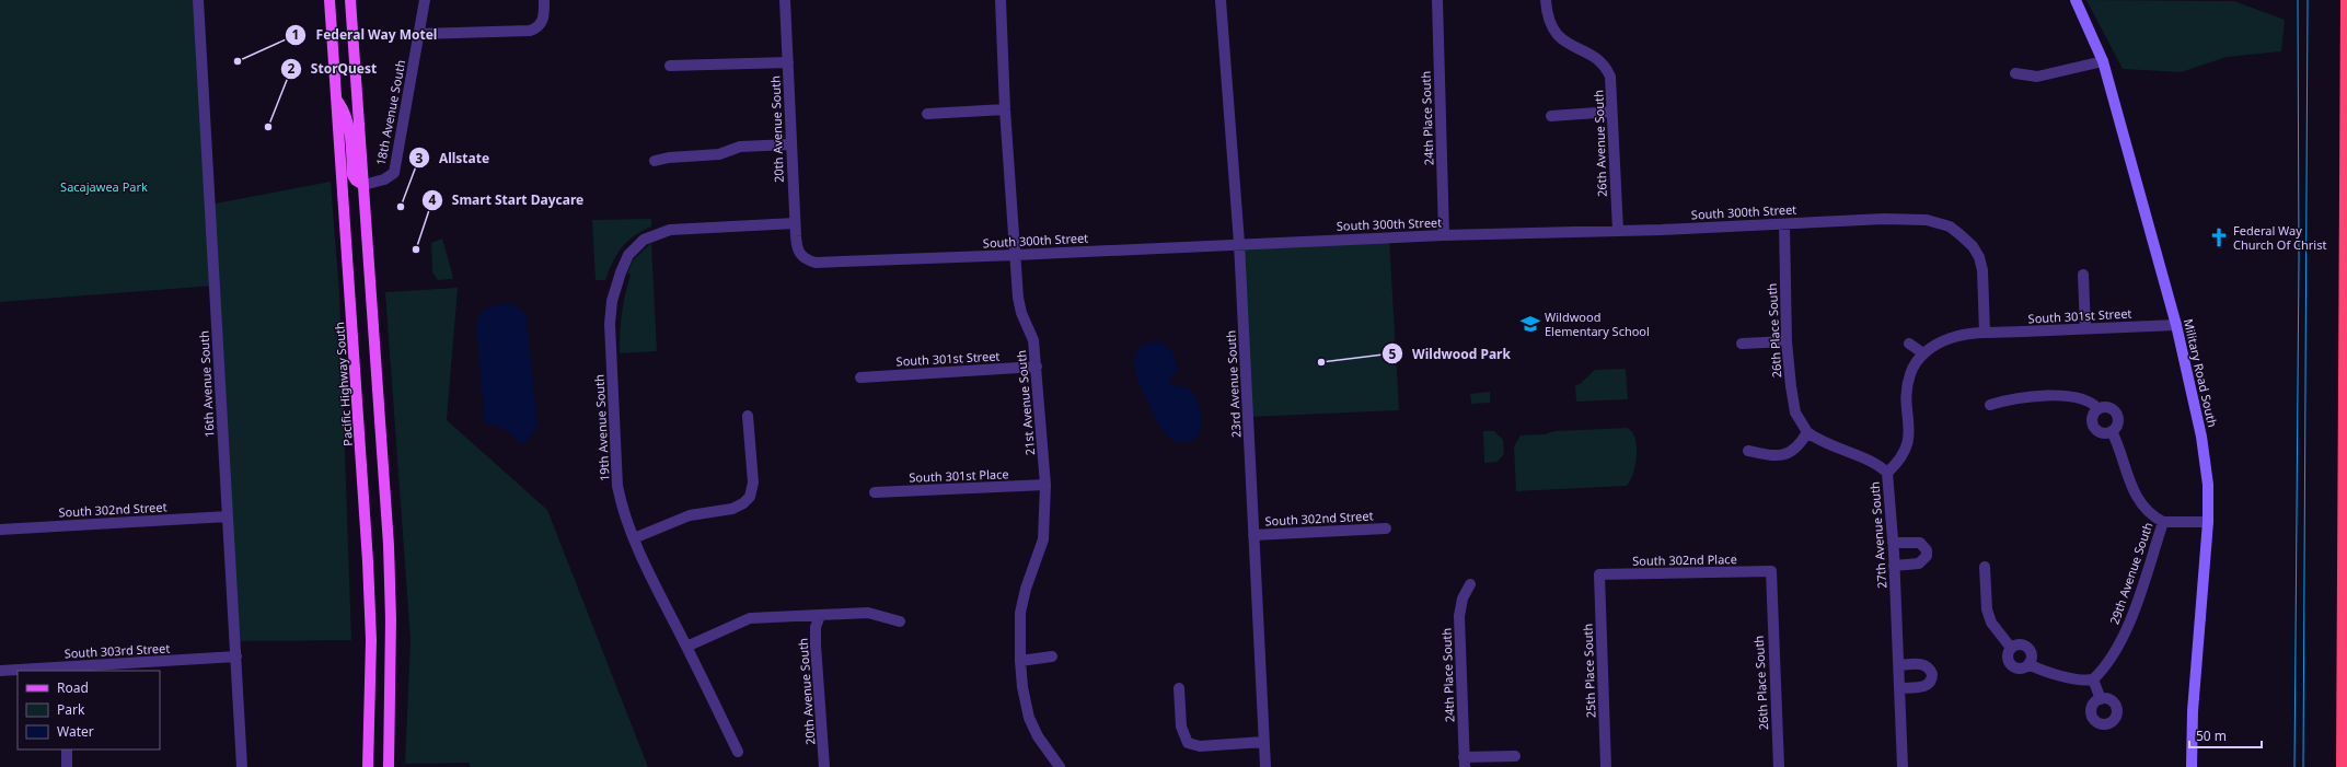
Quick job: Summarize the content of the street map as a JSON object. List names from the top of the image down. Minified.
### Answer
{"streets":{"main road":["Military Road South","Pacific Highway South"],"street":["18th Avenue South","24th Place South","20th Avenue South","26th Avenue South","South 300th Street","South 301st Street","26th Place South","16th Avenue South","23rd Avenue South","21st Avenue South","19th Avenue South","South 301st Place","South 302nd Street","27th Avenue South","South 302nd Place","29th Avenue South","South 303rd Street","25th Place South"]},"crossings":[["24th Place South","South 300th Street"],["20th Avenue South","South 300th Street"],["20th Avenue South","19th Avenue South"],["26th Avenue South","South 300th Street"],["South 300th Street","South 301st Street"],["South 300th Street","26th Place South"],["South 300th Street","23rd Avenue South"],["South 300th Street","21st Avenue South"],["South 300th Street","27th Avenue South"],["South 301st Street","Military Road South"],["South 301st Street","21st Avenue South"],["South 301st Street","27th Avenue South"],["26th Place South","South 302nd Place"],["16th Avenue South","South 302nd Street"],["16th Avenue South","South 303rd Street"],["23rd Avenue South","South 302nd Street"],["21st Avenue South","South 301st Place"],["South 302nd Place","25th Place South"]],"parks":["Sacajawea Park"],"places":{"other":["Federal Way Motel","StorQuest","Allstate","Smart Start Daycare","Wildwood Park"],"church":["Federal Way Church Of Christ"],"school or university":["Wildwood Elementary School"]},"legend":["Road","Park","Water"],"scale_bar":"50 m"}
